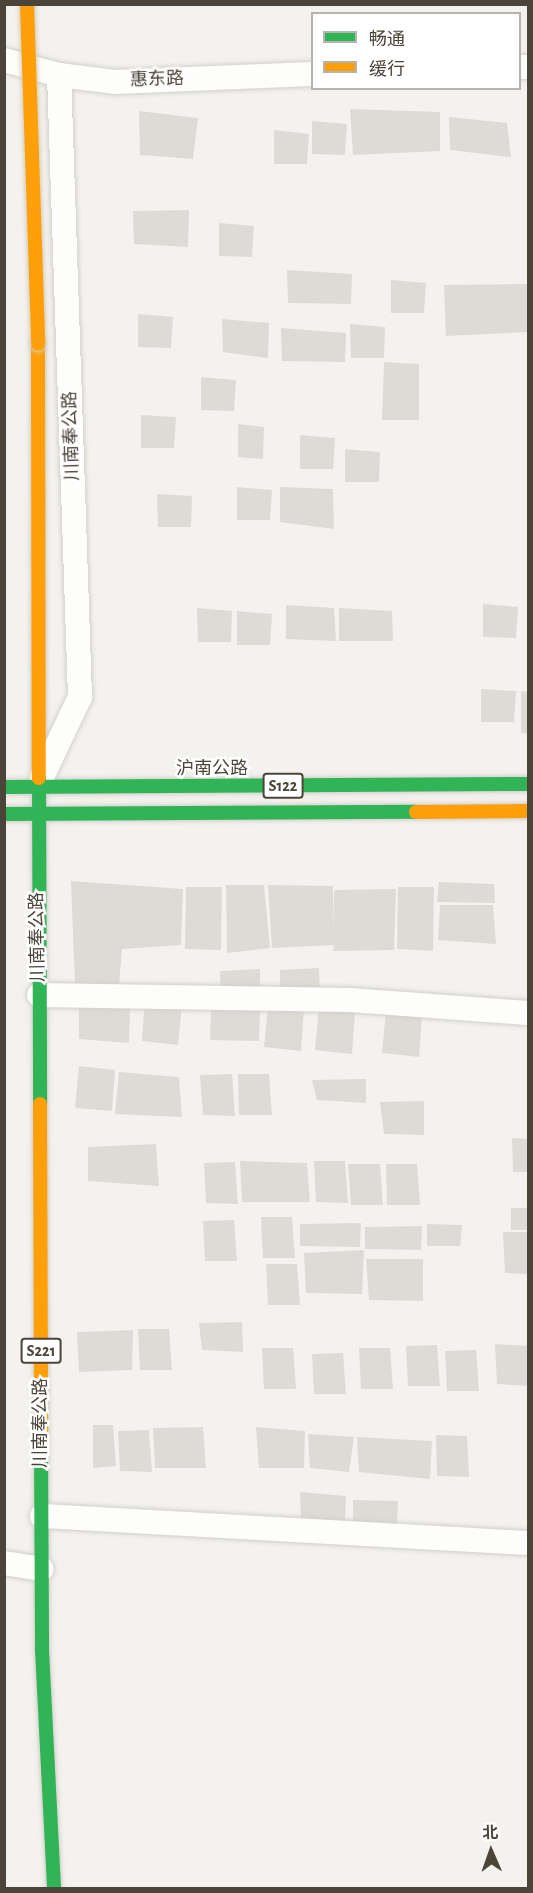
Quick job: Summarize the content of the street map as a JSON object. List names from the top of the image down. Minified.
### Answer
{"streets":{"main road":["川南奉公路","沪南公路","S122","S221"],"street":["惠东路"]},"crossings":[["惠东路","川南奉公路"],["川南奉公路","沪南公路"],["川南奉公路","S122"]],"legend":["畅通","缓行"],"north":"top"}
